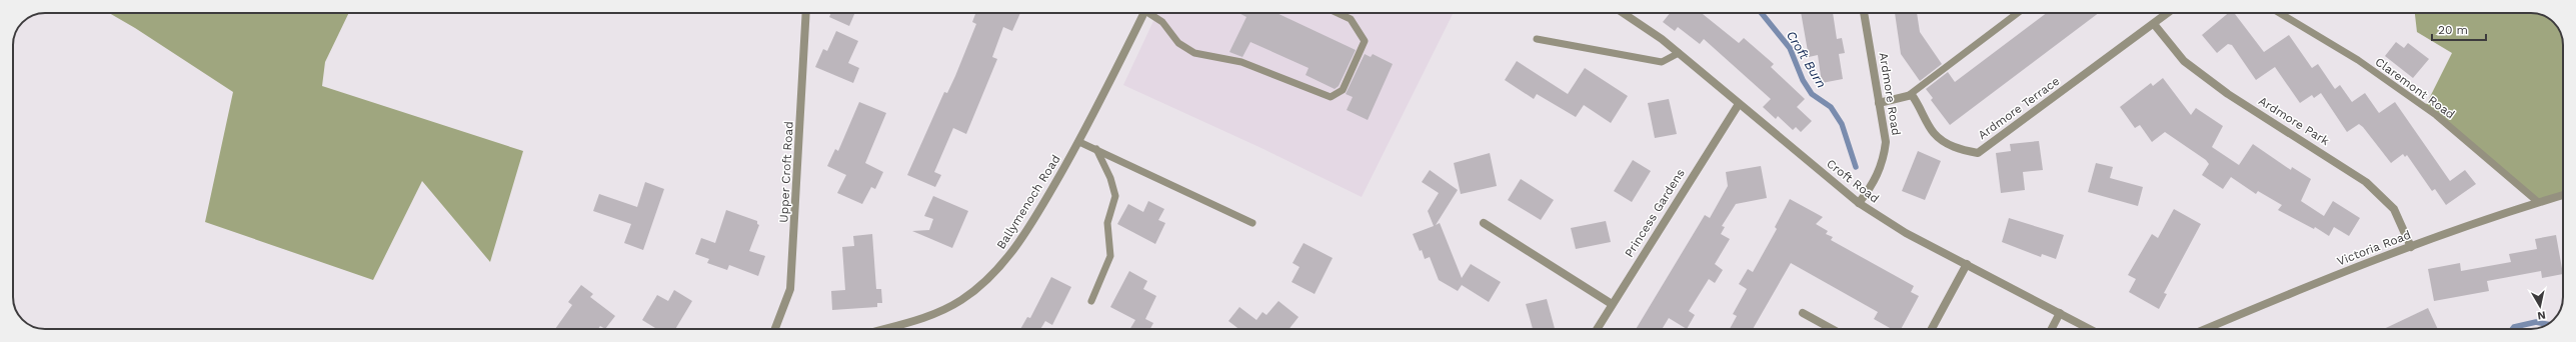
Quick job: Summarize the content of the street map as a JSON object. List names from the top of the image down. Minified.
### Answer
{"streets":{"street":["Ardmore Road","Ardmore Terrace","Ardmore Park","Upper Croft Road","Croft Road","Ballymenoch Road","Princess Gardens","Victoria Road"],"lane":["Claremont Road"]},"crossings":[["Claremont Road","Victoria Road"],["Ardmore Road","Croft Road"],["Ardmore Terrace","Ardmore Park"],["Ardmore Park","Victoria Road"],["Croft Road","Princess Gardens"]],"water":["Croft Burn"],"scale_bar":"20 m","north":"bottom"}
